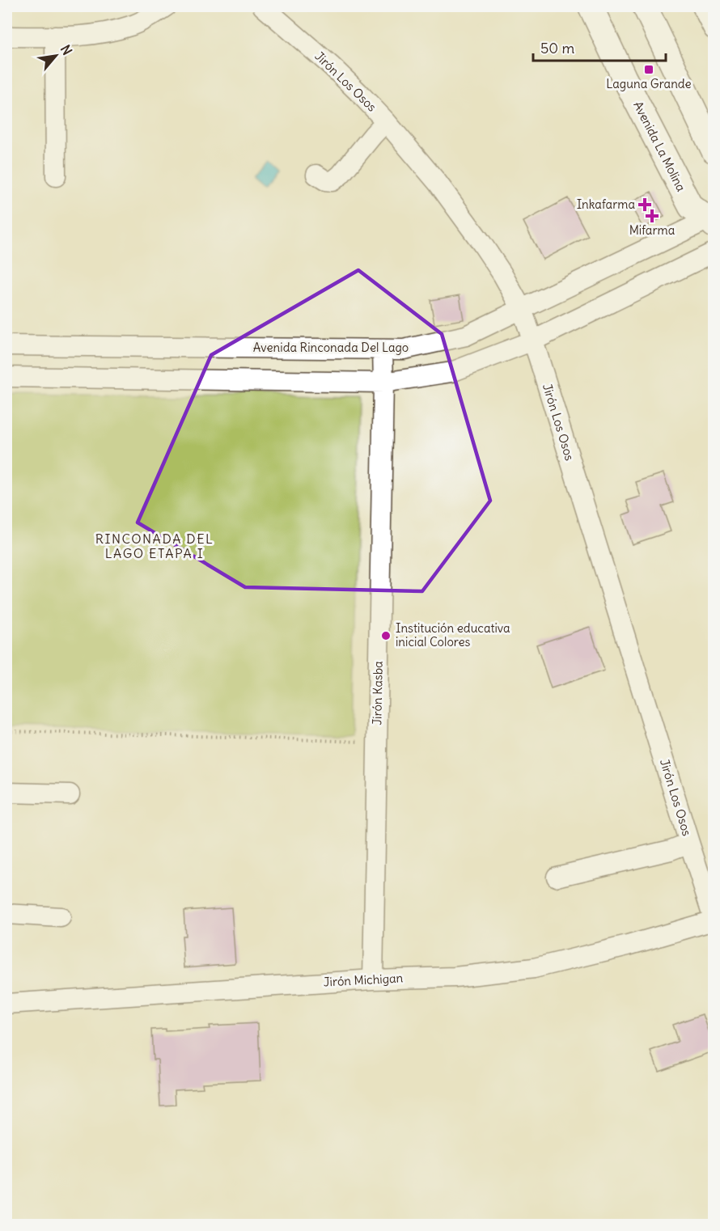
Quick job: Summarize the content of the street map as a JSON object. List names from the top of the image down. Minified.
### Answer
{"streets":{"main road":["Avenida La Molina"],"street":["Jirón Los Osos","Avenida Rinconada Del Lago","Jirón Kasba","Jirón Michigan"]},"crossings":[["Jirón Los Osos","Avenida Rinconada Del Lago"],["Jirón Los Osos","Jirón Michigan"],["Avenida La Molina","Avenida Rinconada Del Lago"],["Avenida Rinconada Del Lago","Jirón Kasba"],["Jirón Kasba","Jirón Michigan"]],"districts":["RINCONADA DEL LAGO ETAPA I"],"places":{"transit":["Laguna Grande"],"health":["Inkafarma","Mifarma"],"other":["Institución educativa inicial Colores"]},"scale_bar":"50 m","north":"top right"}
